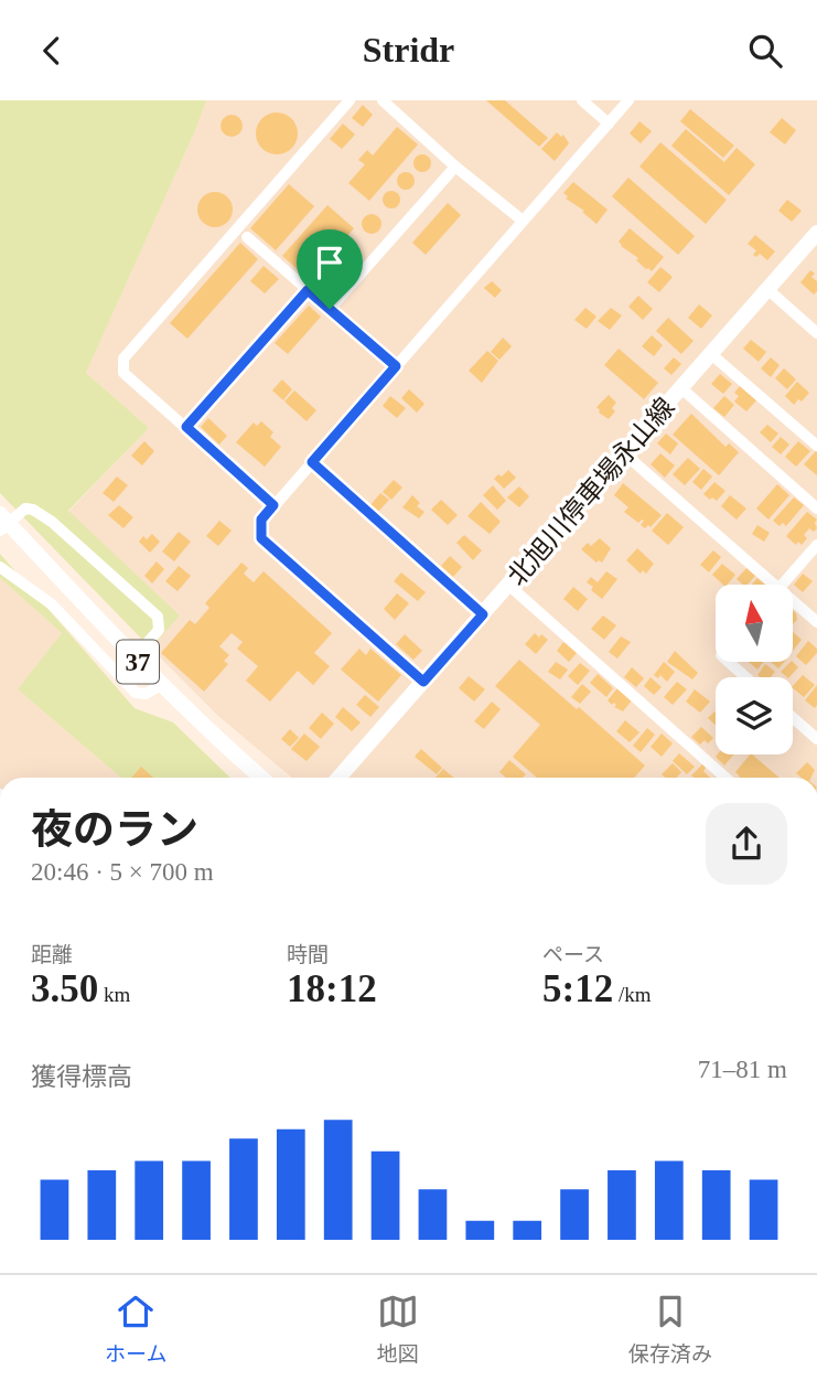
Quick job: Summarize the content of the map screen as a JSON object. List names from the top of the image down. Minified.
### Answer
{"streets":{"main road":["北旭川停車場永山線","37"]},"north":"top","page":{"header":"Stridr","heading":["夜のラン","20:46 · 5 × 700 m"],"stats":[["距離","3.50 km"],["時間","18:12"],["ペース","5:12 /km"]],"chart":["獲得標高","71–81 m"],"tabs":["ホーム","地図","保存済み"]}}
